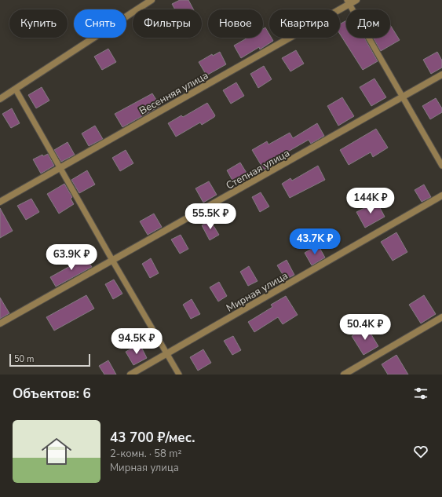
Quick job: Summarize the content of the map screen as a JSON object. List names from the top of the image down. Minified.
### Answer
{"streets":{"street":["Весенняя улица","Степная улица","Мирная улица"]},"scale_bar":"50 m","page":{"chip":["Купить","Снять","Фильтры","Новое","Квартира","Дом"],"price":["144K ₽","55.5K ₽","43.7K ₽","63.9K ₽","50.4K ₽","94.5K ₽"],"scale":"50 m","heading":"Объектов: 6","list":[{"name":"43 700 ₽/мес.","note":"2-комн. · 58 m² · Мирная улица"}]}}
